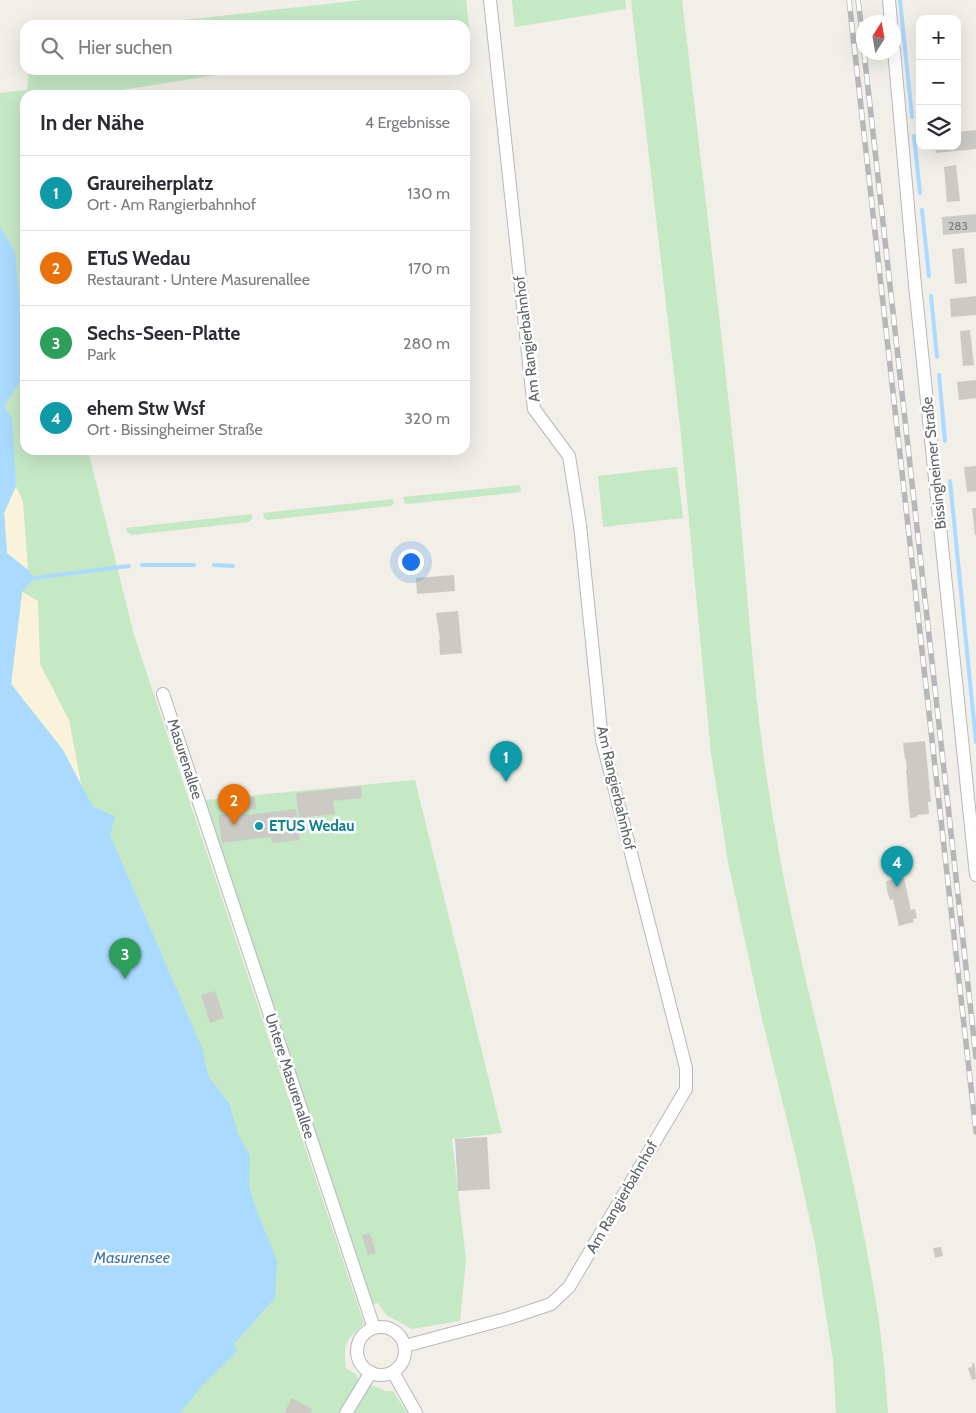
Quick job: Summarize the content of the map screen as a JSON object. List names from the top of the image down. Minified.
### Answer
{"streets":{"street":["Am Rangierbahnhof","Bissingheimer Straße","Masurenallee","Untere Masurenallee"]},"crossings":[["Am Rangierbahnhof","Untere Masurenallee"],["Masurenallee","Untere Masurenallee"]],"water":["Masurensee"],"places":["ETUS Wedau"],"house_numbers":["283"],"north":"top","page":{"map_buttons":["+","−"],"search":"Hier suchen","heading":["In der Nähe","4 Ergebnisse"],"list":[{"mark":"1","name":"Graureiherplatz","note":"Ort · Am Rangierbahnhof","value":"130 m"},{"mark":"2","name":"ETuS Wedau","note":"Restaurant · Untere Masurenallee","value":"170 m"},{"mark":"3","name":"Sechs-Seen-Platte","note":"Park","value":"280 m"},{"mark":"4","name":"ehem Stw Wsf","note":"Ort · Bissingheimer Straße","value":"320 m"}],"pins":["1","2","4","3"]}}
